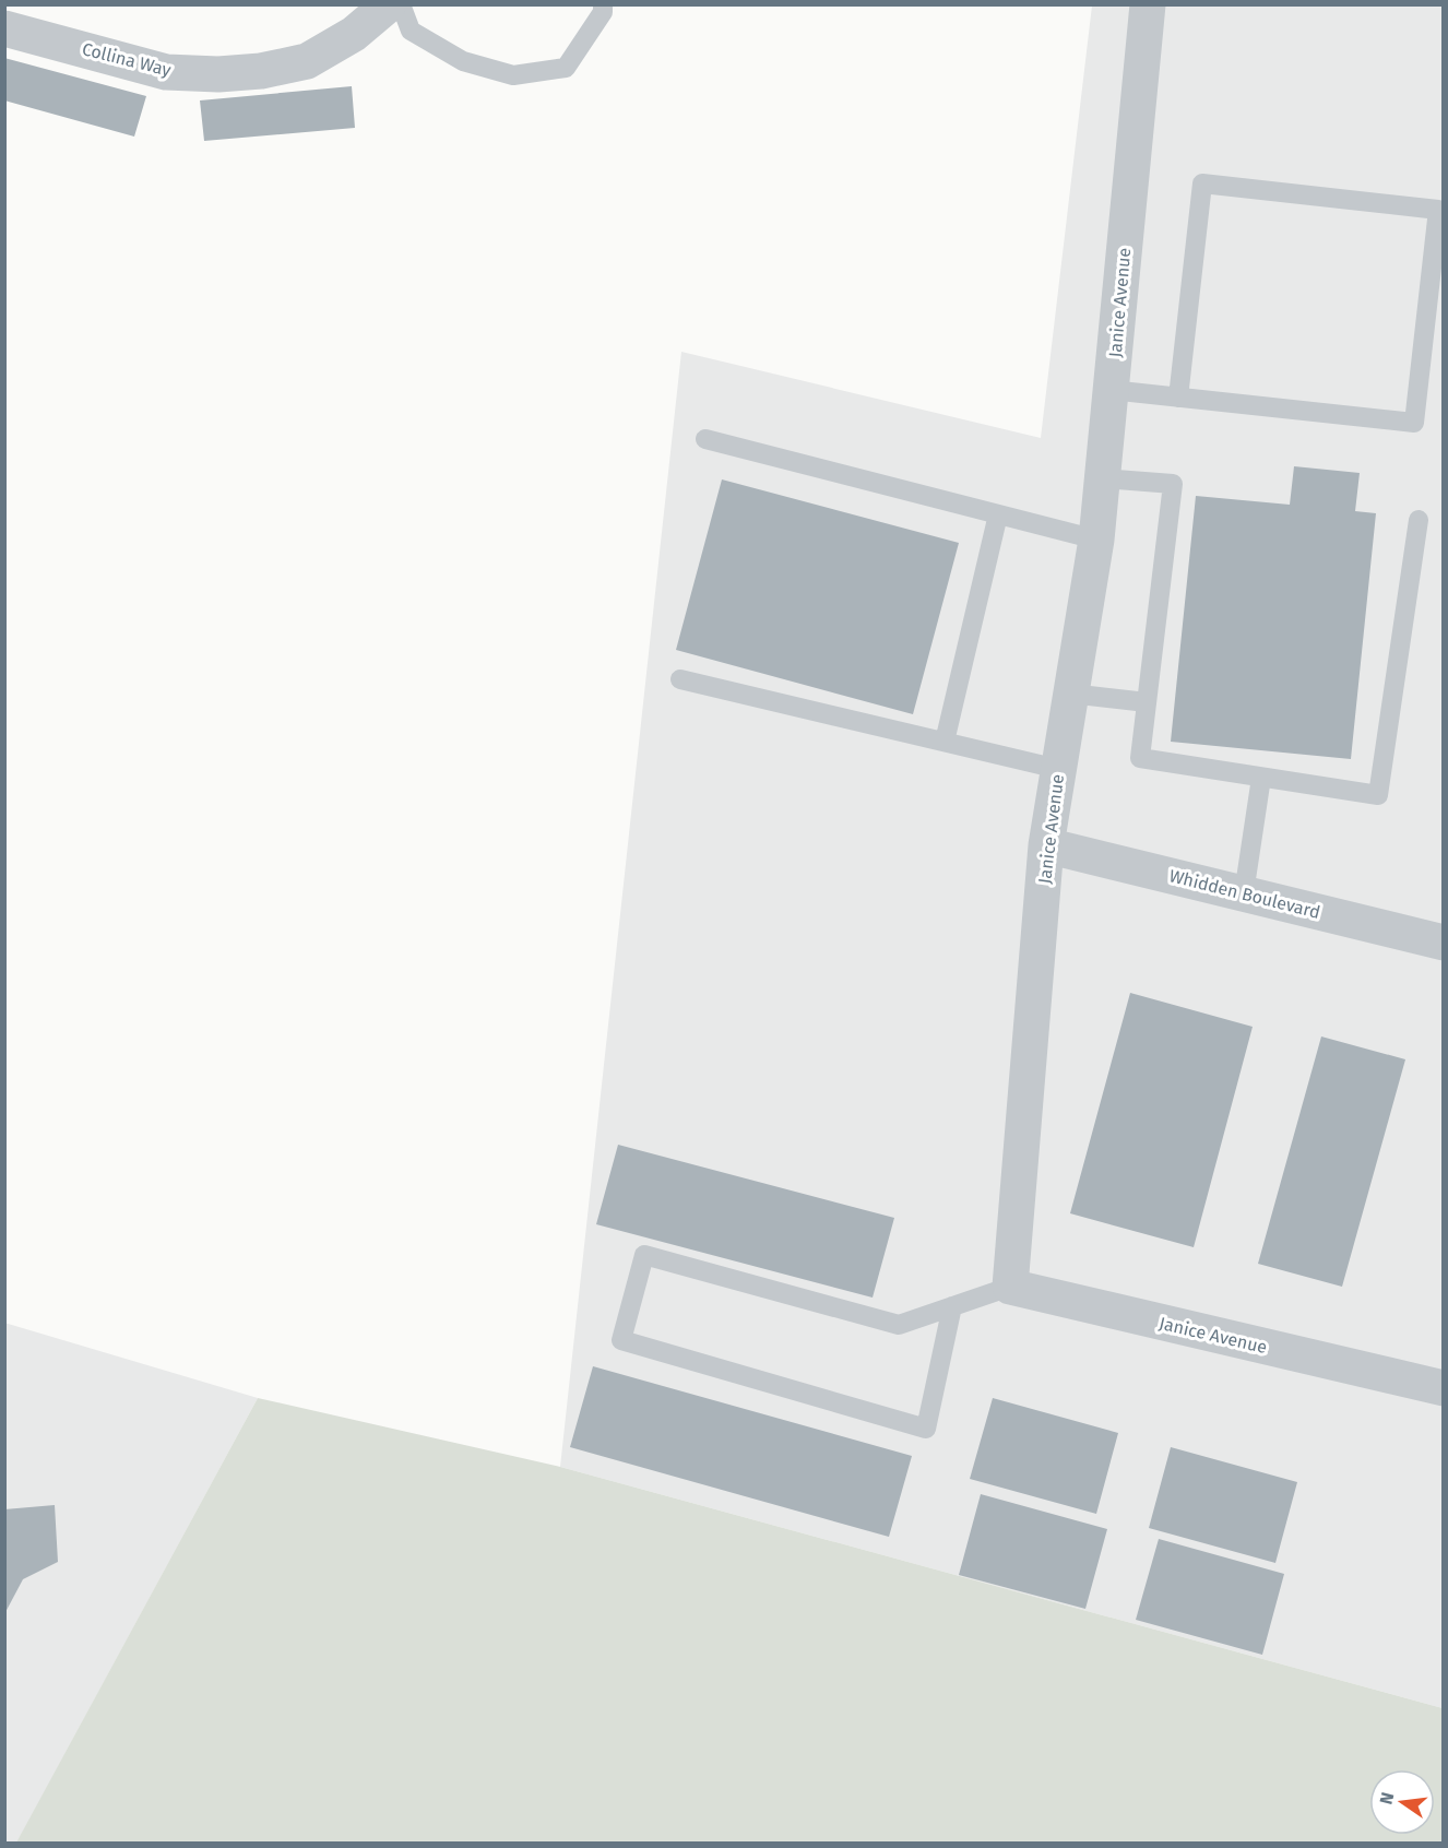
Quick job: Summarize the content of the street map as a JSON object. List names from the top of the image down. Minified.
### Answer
{"streets":{"street":["Collina Way","Janice Avenue","Whidden Boulevard"]},"crossings":[["Janice Avenue","Whidden Boulevard"]],"north":"left"}
